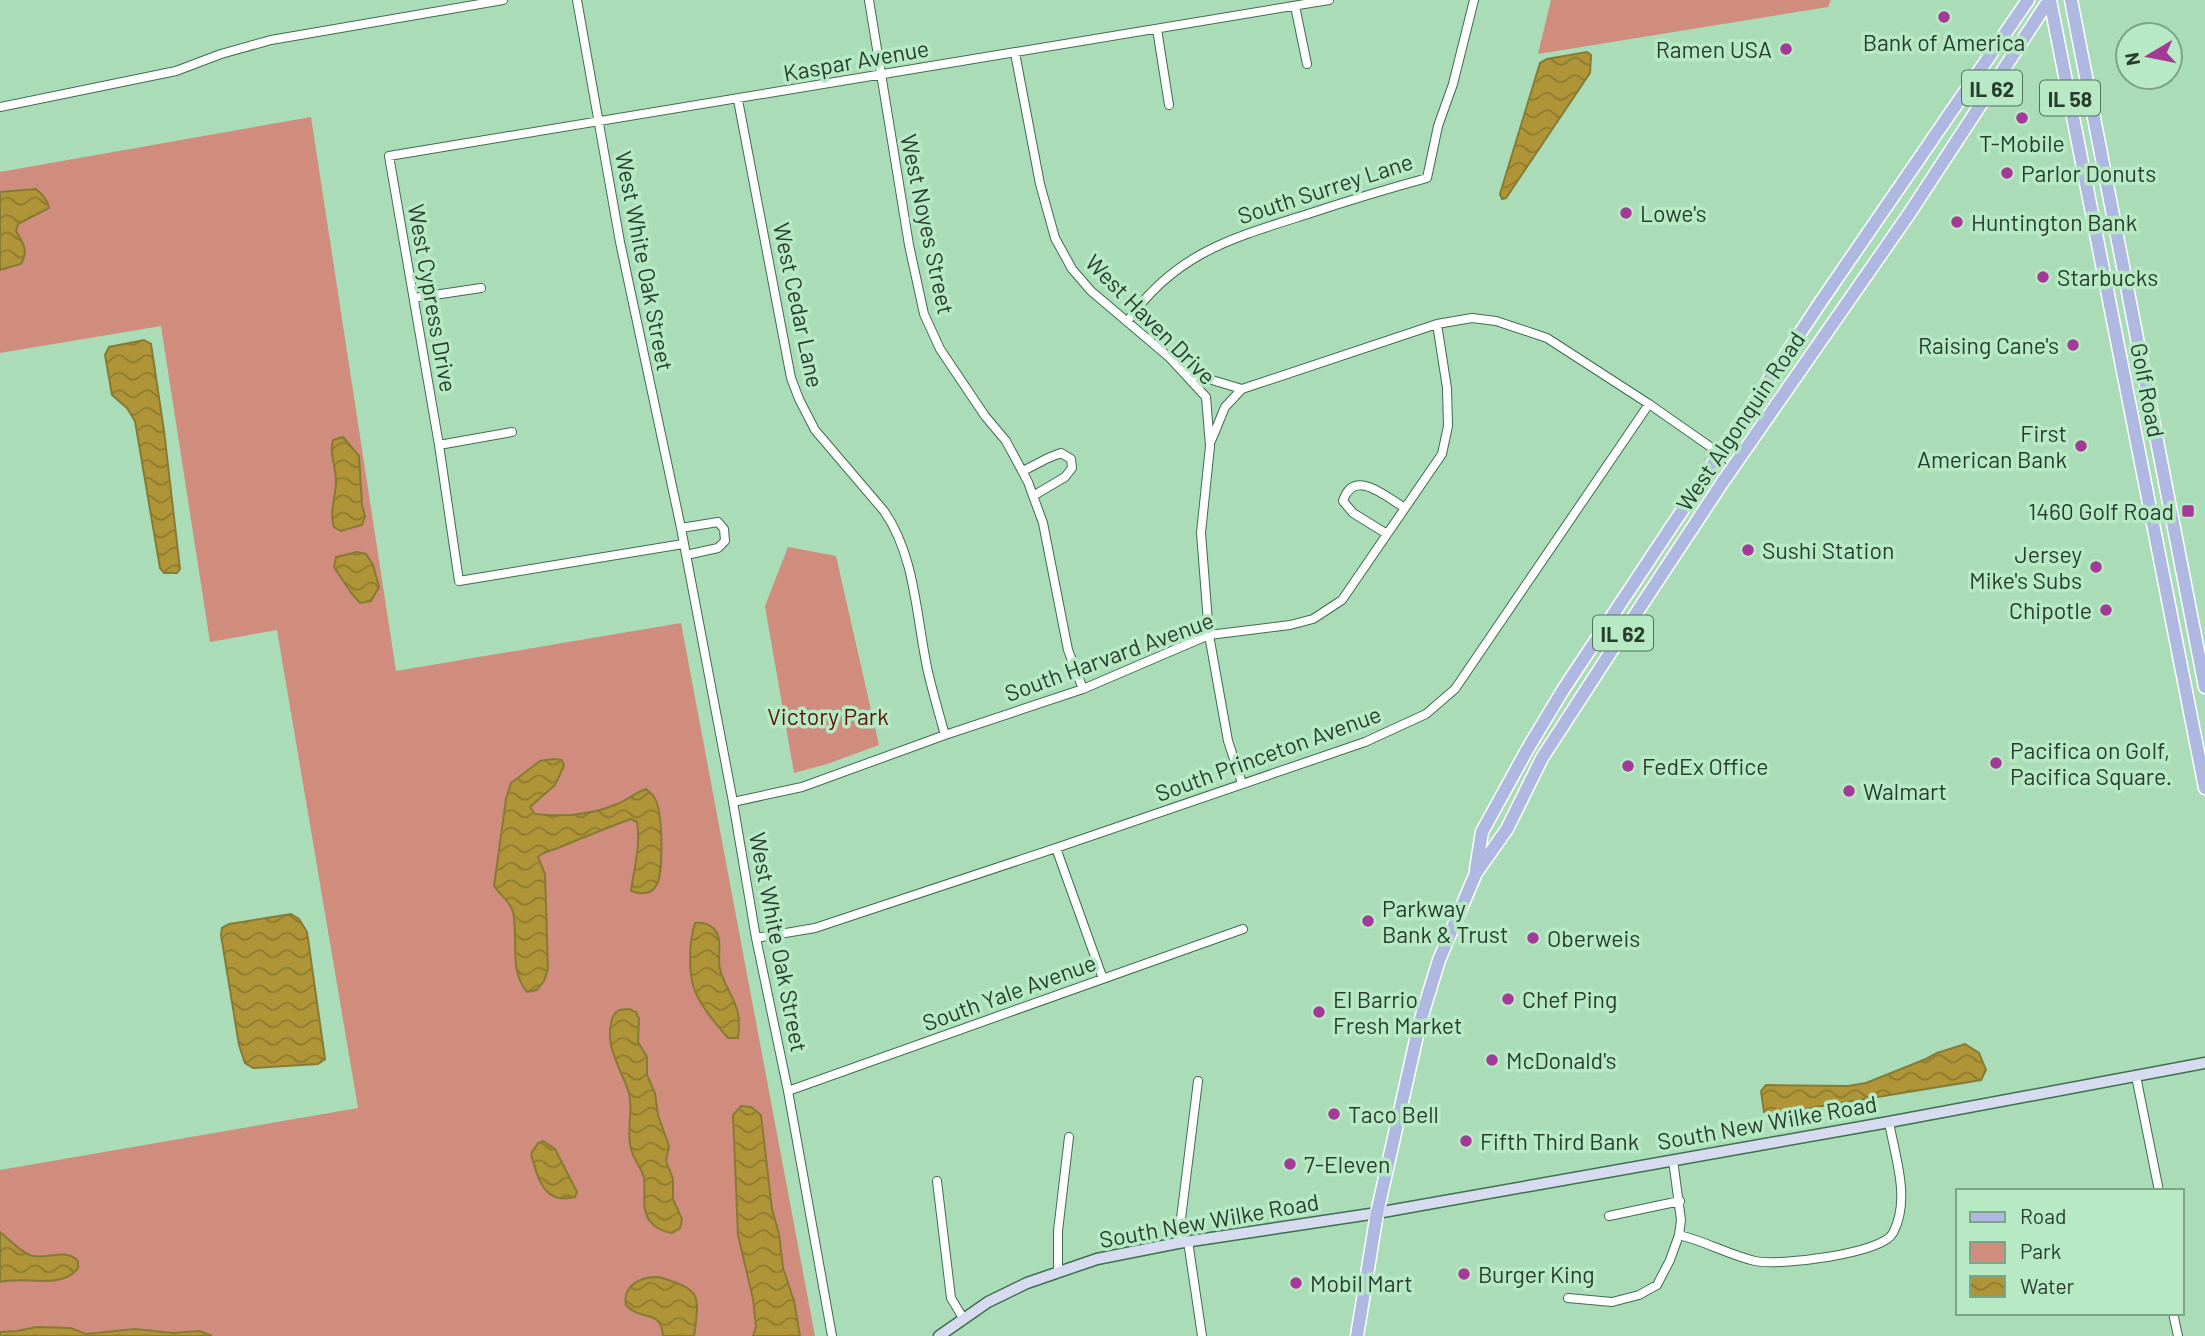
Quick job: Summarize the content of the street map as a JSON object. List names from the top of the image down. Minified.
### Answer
{"streets":{"main road":["IL 62","IL 58","Golf Road","West Algonquin Road","South New Wilke Road"],"street":["Kaspar Avenue","South Surrey Lane","West Noyes Street","West White Oak Street","West Cypress Drive","West Cedar Lane","West Haven Drive","South Harvard Avenue","South Princeton Avenue","South Yale Avenue"]},"crossings":[["Kaspar Avenue","West Noyes Street"],["Kaspar Avenue","West White Oak Street"],["Kaspar Avenue","West Cypress Drive"],["Kaspar Avenue","West Cedar Lane"],["Kaspar Avenue","West Haven Drive"],["South Surrey Lane","West Haven Drive"],["West Noyes Street","South Harvard Avenue"],["West White Oak Street","West Cypress Drive"],["West White Oak Street","South Harvard Avenue"],["West White Oak Street","South Princeton Avenue"],["West White Oak Street","South Yale Avenue"],["West Cedar Lane","South Harvard Avenue"],["West Haven Drive","South Harvard Avenue"],["West Haven Drive","South Princeton Avenue"],["Golf Road","West Algonquin Road"],["West Algonquin Road","South New Wilke Road"]],"parks":["Victory Park"],"places":{"other":["Bank of America","Ramen USA","T-Mobile","Parlor Donuts","Lowe's","Huntington Bank","Starbucks","Raising Cane's","First American Bank","Sushi Station","Jersey Mike's Subs","Chipotle","Pacifica on Golf, Pacifica Square.","FedEx Office","Walmart","Parkway Bank & Trust","Oberweis","Chef Ping","El Barrio Fresh Market","McDonald's","Taco Bell","Fifth Third Bank","7-Eleven","Burger King","Mobil Mart"],"transit":["1460 Golf Road"]},"legend":["Road","Park","Water"],"north":"left"}
